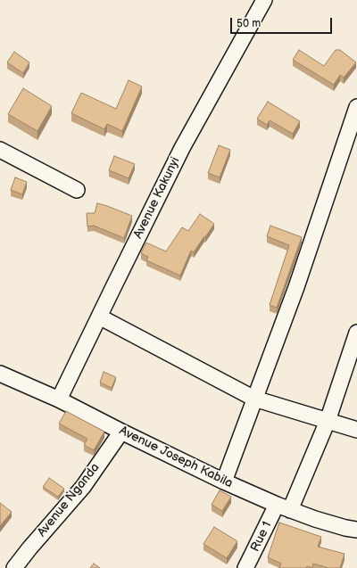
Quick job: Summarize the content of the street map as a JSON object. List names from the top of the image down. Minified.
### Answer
{"streets":{"street":["Avenue Kakunyi","Avenue Joseph Kabila","Avenue Nganda","Rue 1"]},"crossings":[["Avenue Kakunyi","Avenue Joseph Kabila"],["Avenue Joseph Kabila","Avenue Nganda"],["Avenue Joseph Kabila","Rue 1"]],"scale_bar":"50 m"}
